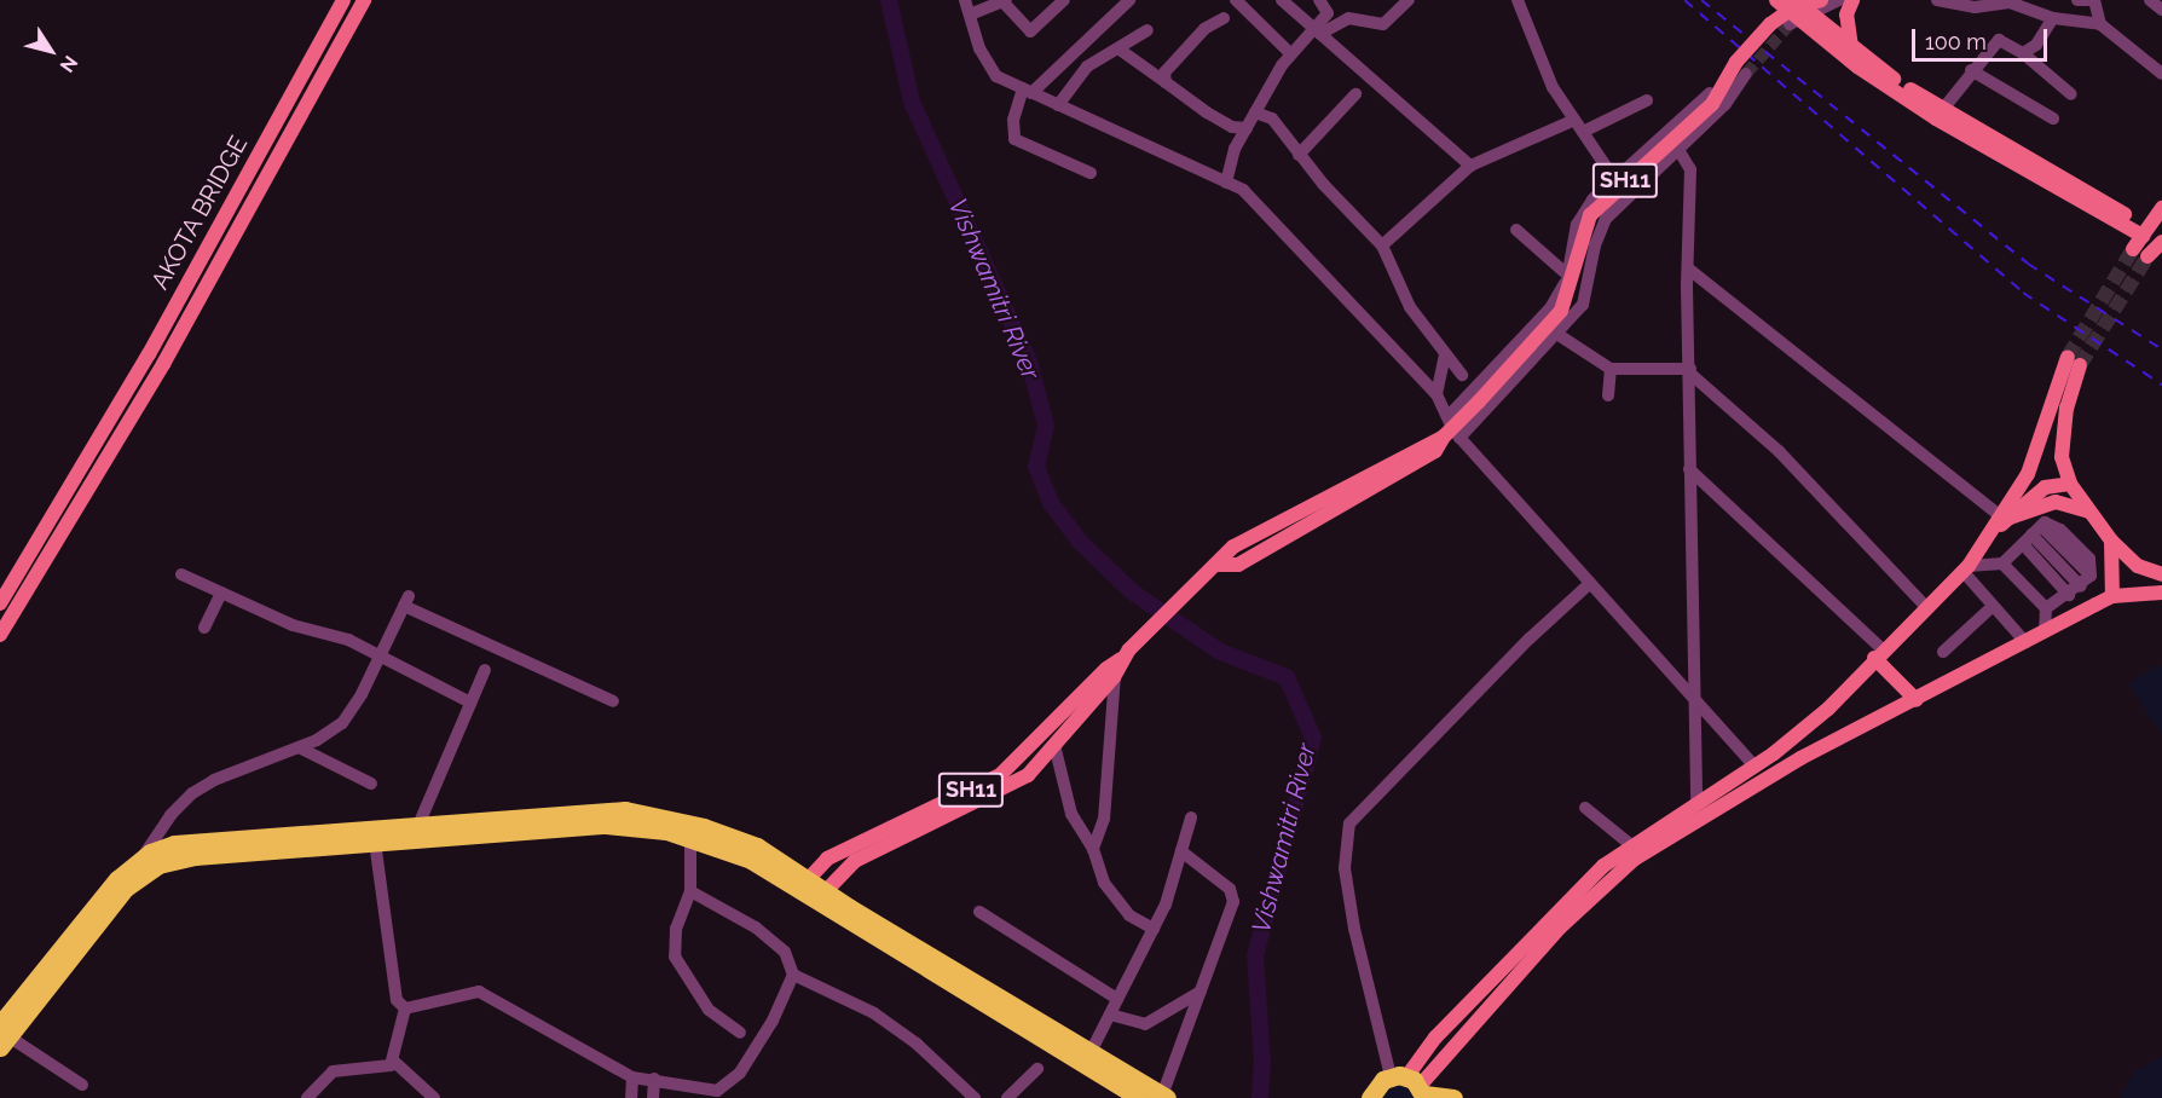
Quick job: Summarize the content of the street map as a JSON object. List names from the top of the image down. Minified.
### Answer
{"streets":{"main road":["SH11","AKOTA BRIDGE"]},"water":["Vishwamitri River"],"scale_bar":"100 m","north":"bottom right"}
